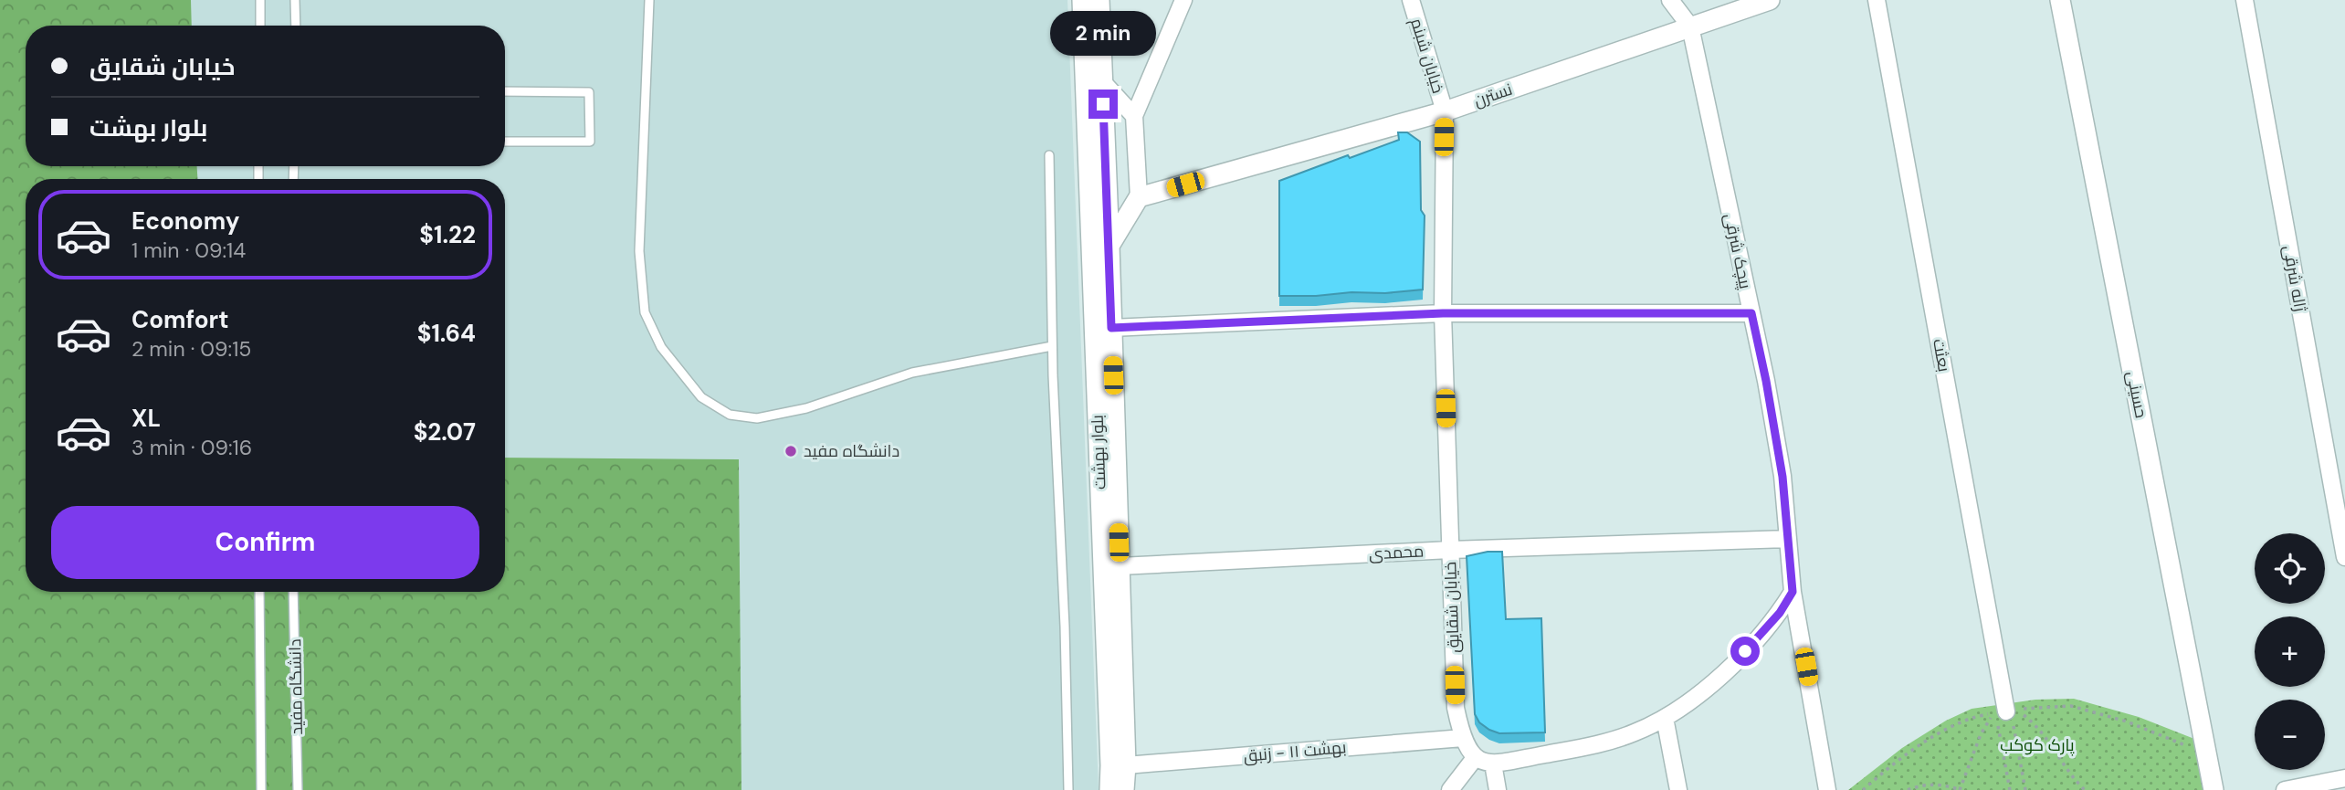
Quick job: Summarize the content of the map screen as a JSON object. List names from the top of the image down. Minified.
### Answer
{"streets":{"street":["خیابان شبنم","نسترن","پیچک شرقی","ژاله شرقی","بعثت","حسینی","بلوار بهشت","محمدی","خیابان شقایق","بهشت ۱۱ - زنبق"],"lane":["دانشگاه مفید"]},"crossings":[["خیابان شبنم","نسترن"],["خیابان شبنم","خیابان شقایق"],["نسترن","پیچک شرقی"],["نسترن","خیابان شقایق"],["پیچک شرقی","محمدی"],["بلوار بهشت","محمدی"],["بلوار بهشت","بهشت ۱۱ - زنبق"],["محمدی","خیابان شقایق"],["خیابان شقایق","بهشت ۱۱ - زنبق"]],"parks":["پارک کوکب"],"places":["دانشگاه مفید"],"page":{"bubble":"2 min","banner":["خیابان شقایق","بلوار بهشت"],"list":[{"name":"Economy","note":"1 min · 09:14","value":"$1.22"},{"name":"Comfort","note":"2 min · 09:15","value":"$1.64"},{"name":"XL","note":"3 min · 09:16","value":"$2.07"}],"buttons":"Confirm","map_buttons":["+","−"]}}
